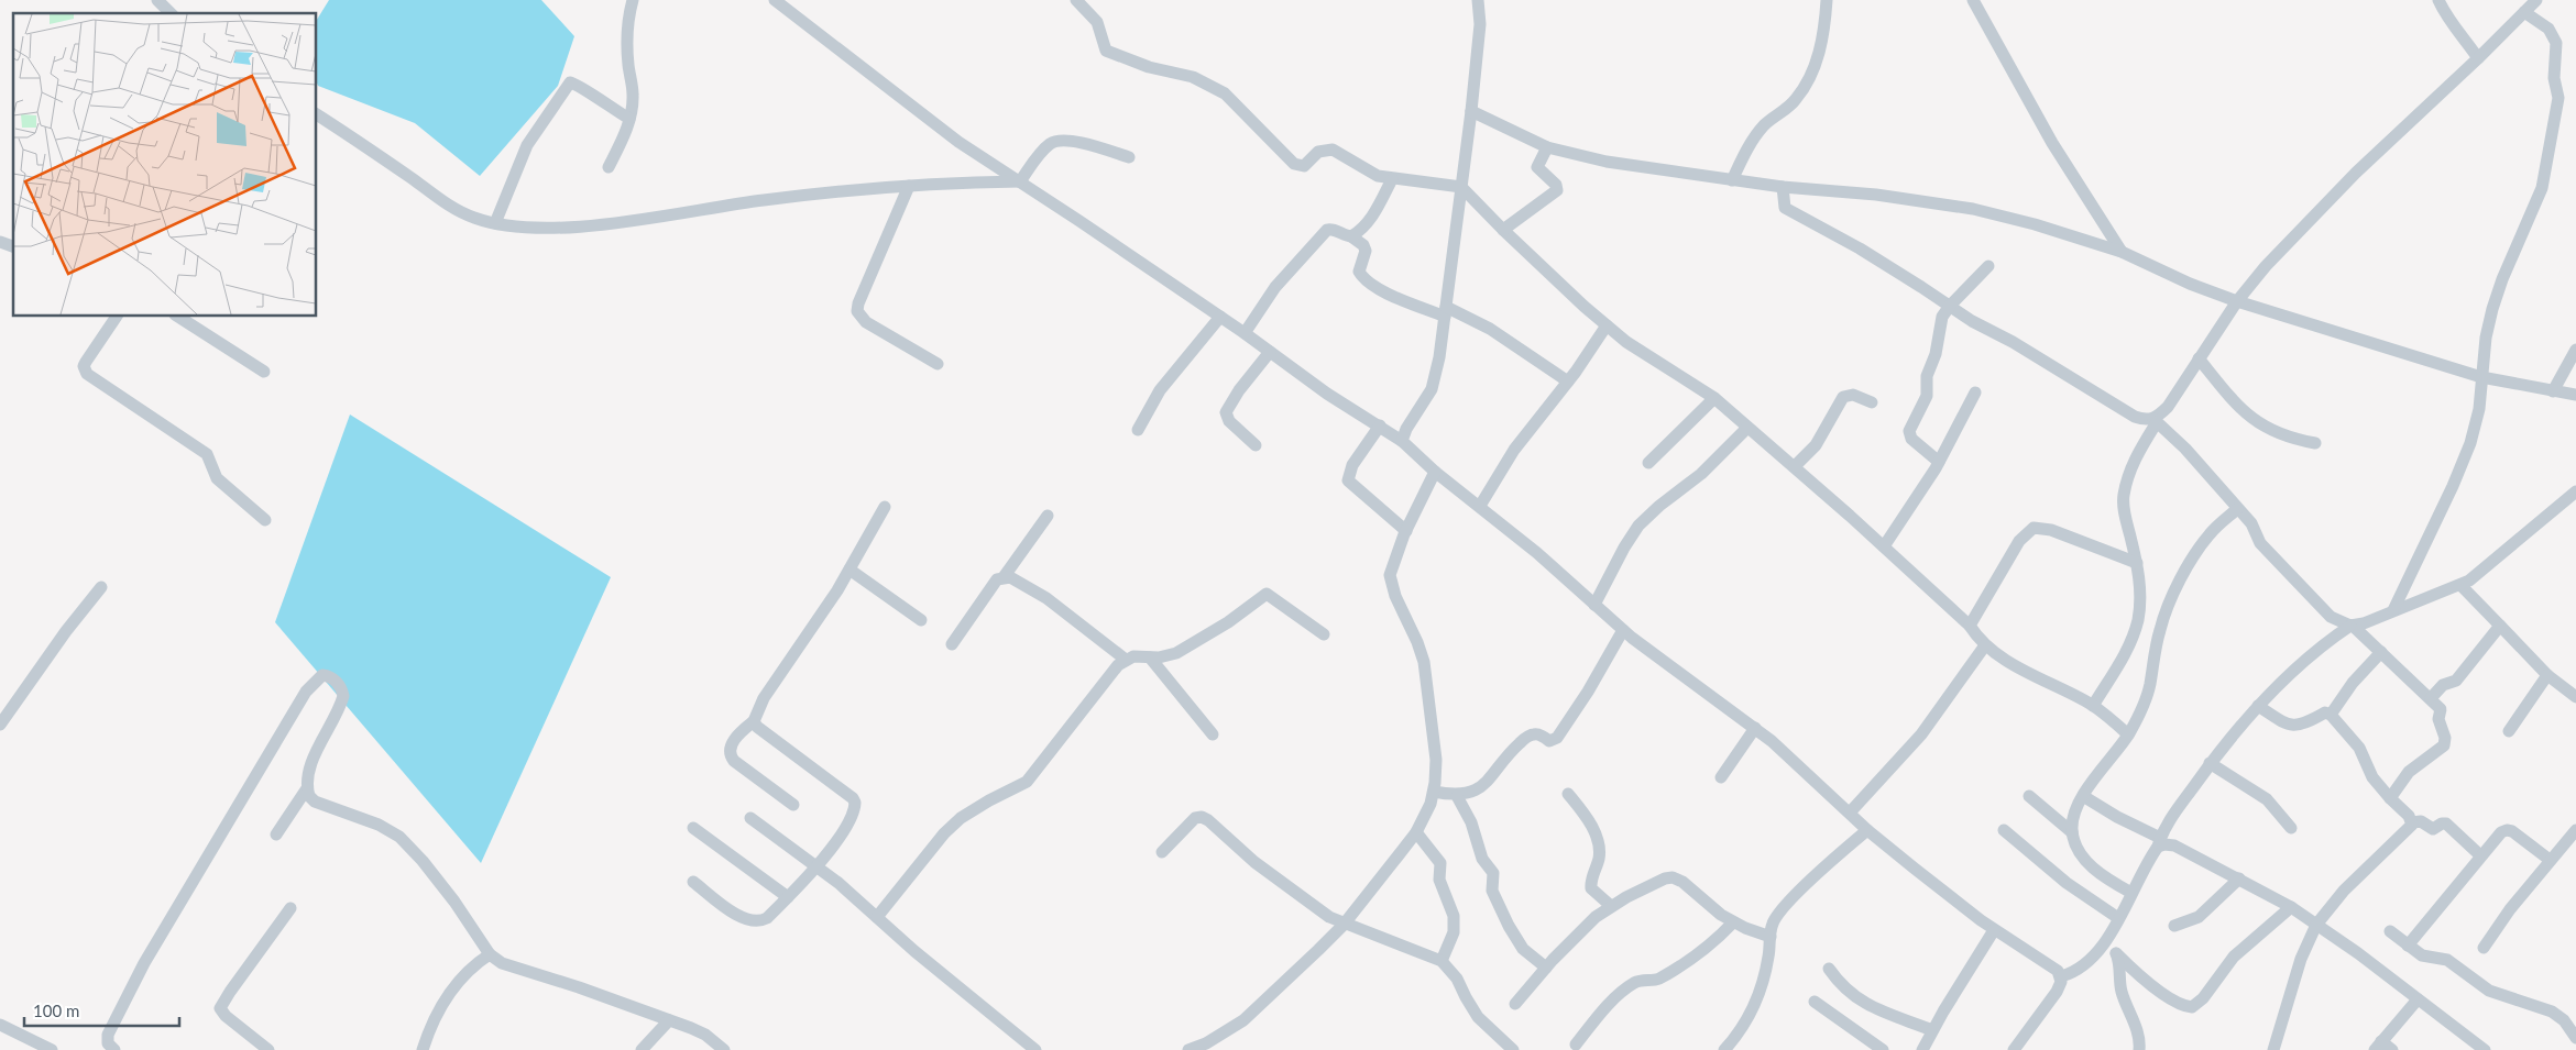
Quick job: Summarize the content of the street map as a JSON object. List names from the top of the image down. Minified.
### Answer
{"scale_bar":"100 m"}
